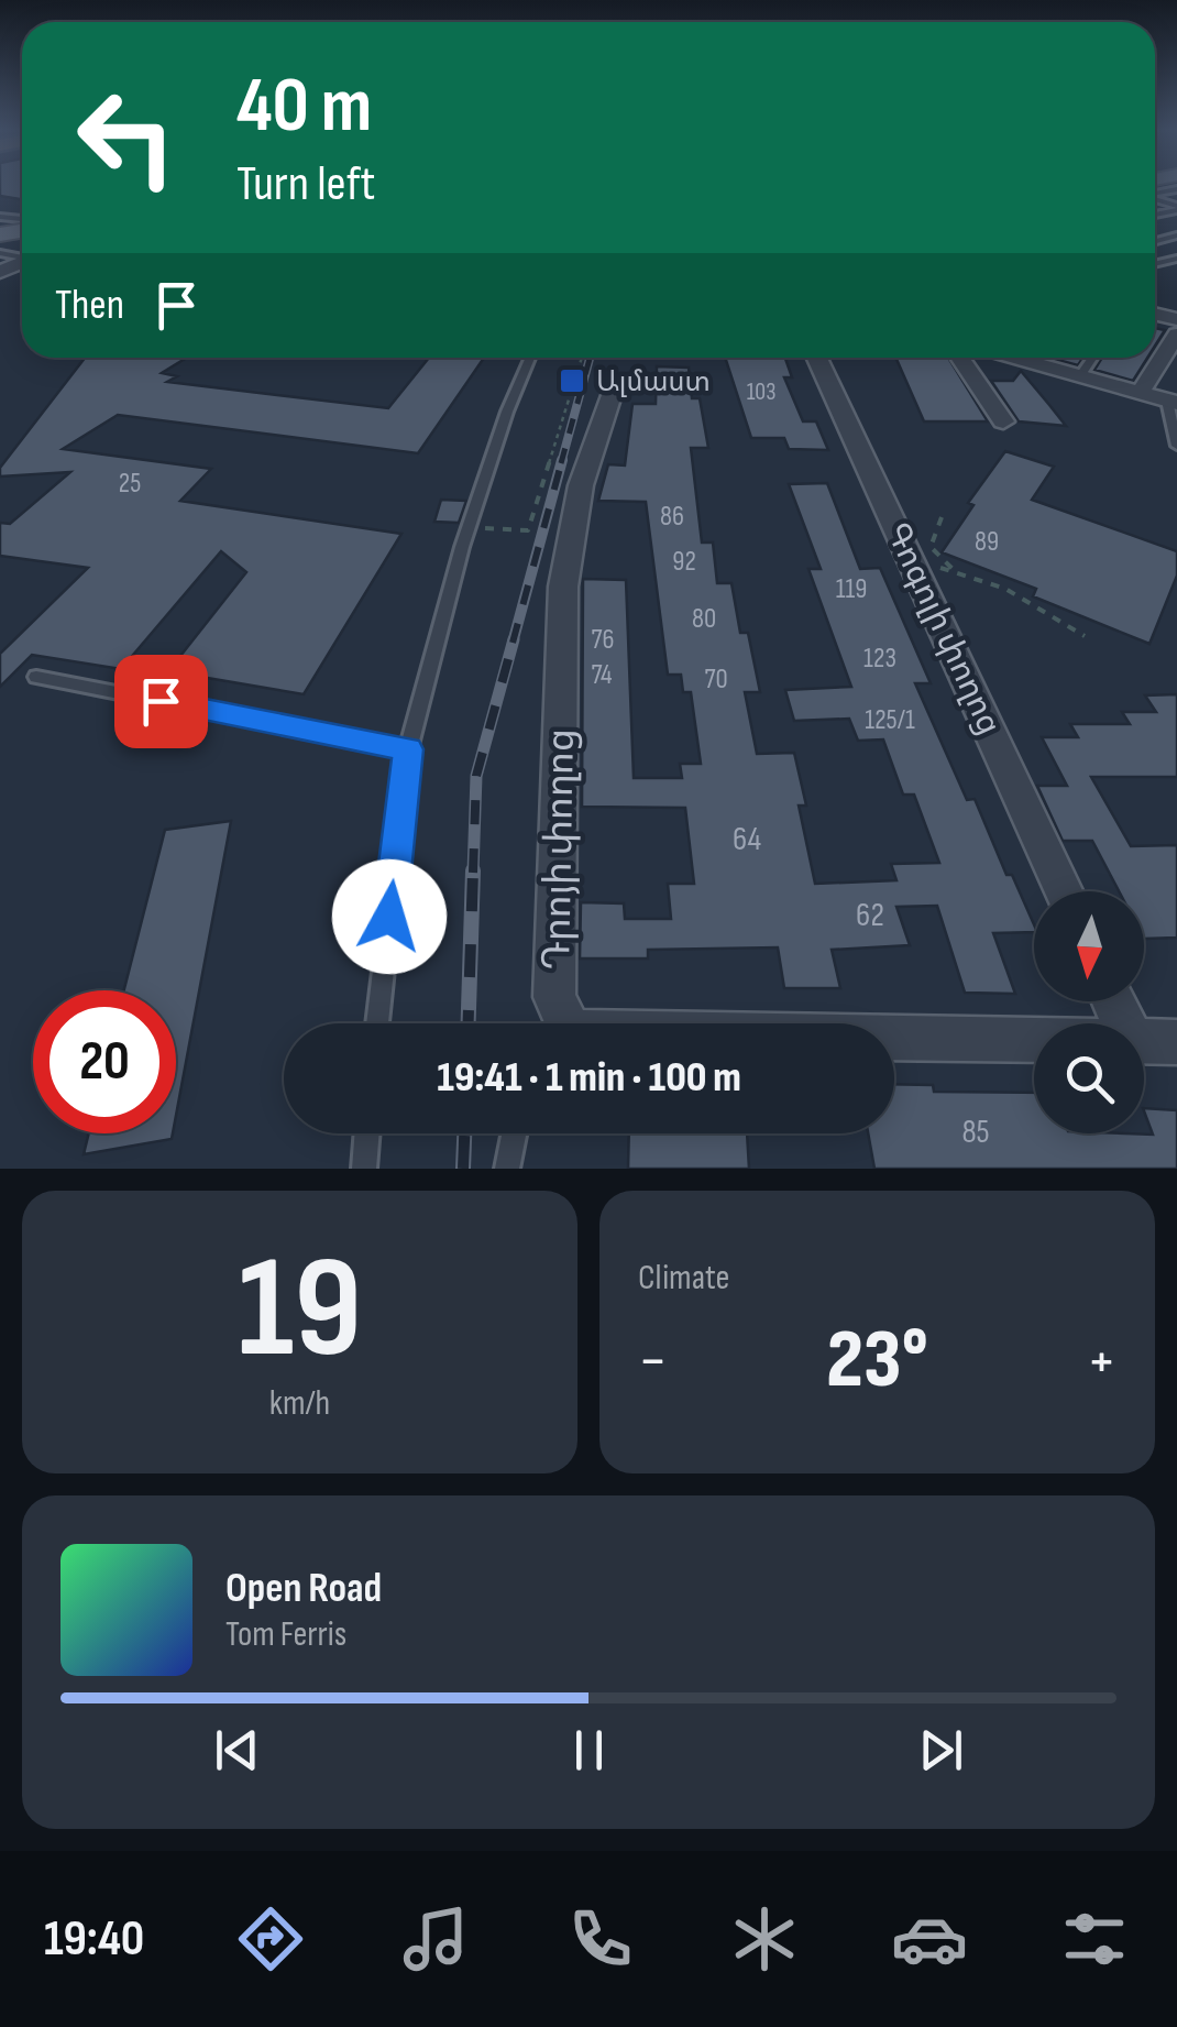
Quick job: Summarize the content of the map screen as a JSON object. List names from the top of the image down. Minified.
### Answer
{"streets":{"street":["Գոգոլի փողոց","Դրոյի փողոց"]},"places":{"transit":["Ալմաստ"]},"house_numbers":["103","25","86","89","92","119","80","76","123","74","70","125/1","64","62","85"],"north":"bottom","page":{"turn":["40 m","Turn left"],"then":"Then","limit":"20","trip":"19:41 · 1 min · 100 m","tile":[["19","km/h"],"Climate"],"heat":["−","23°","+"],"song":["Open Road","Tom Ferris"],"tabs":"19:40"}}
